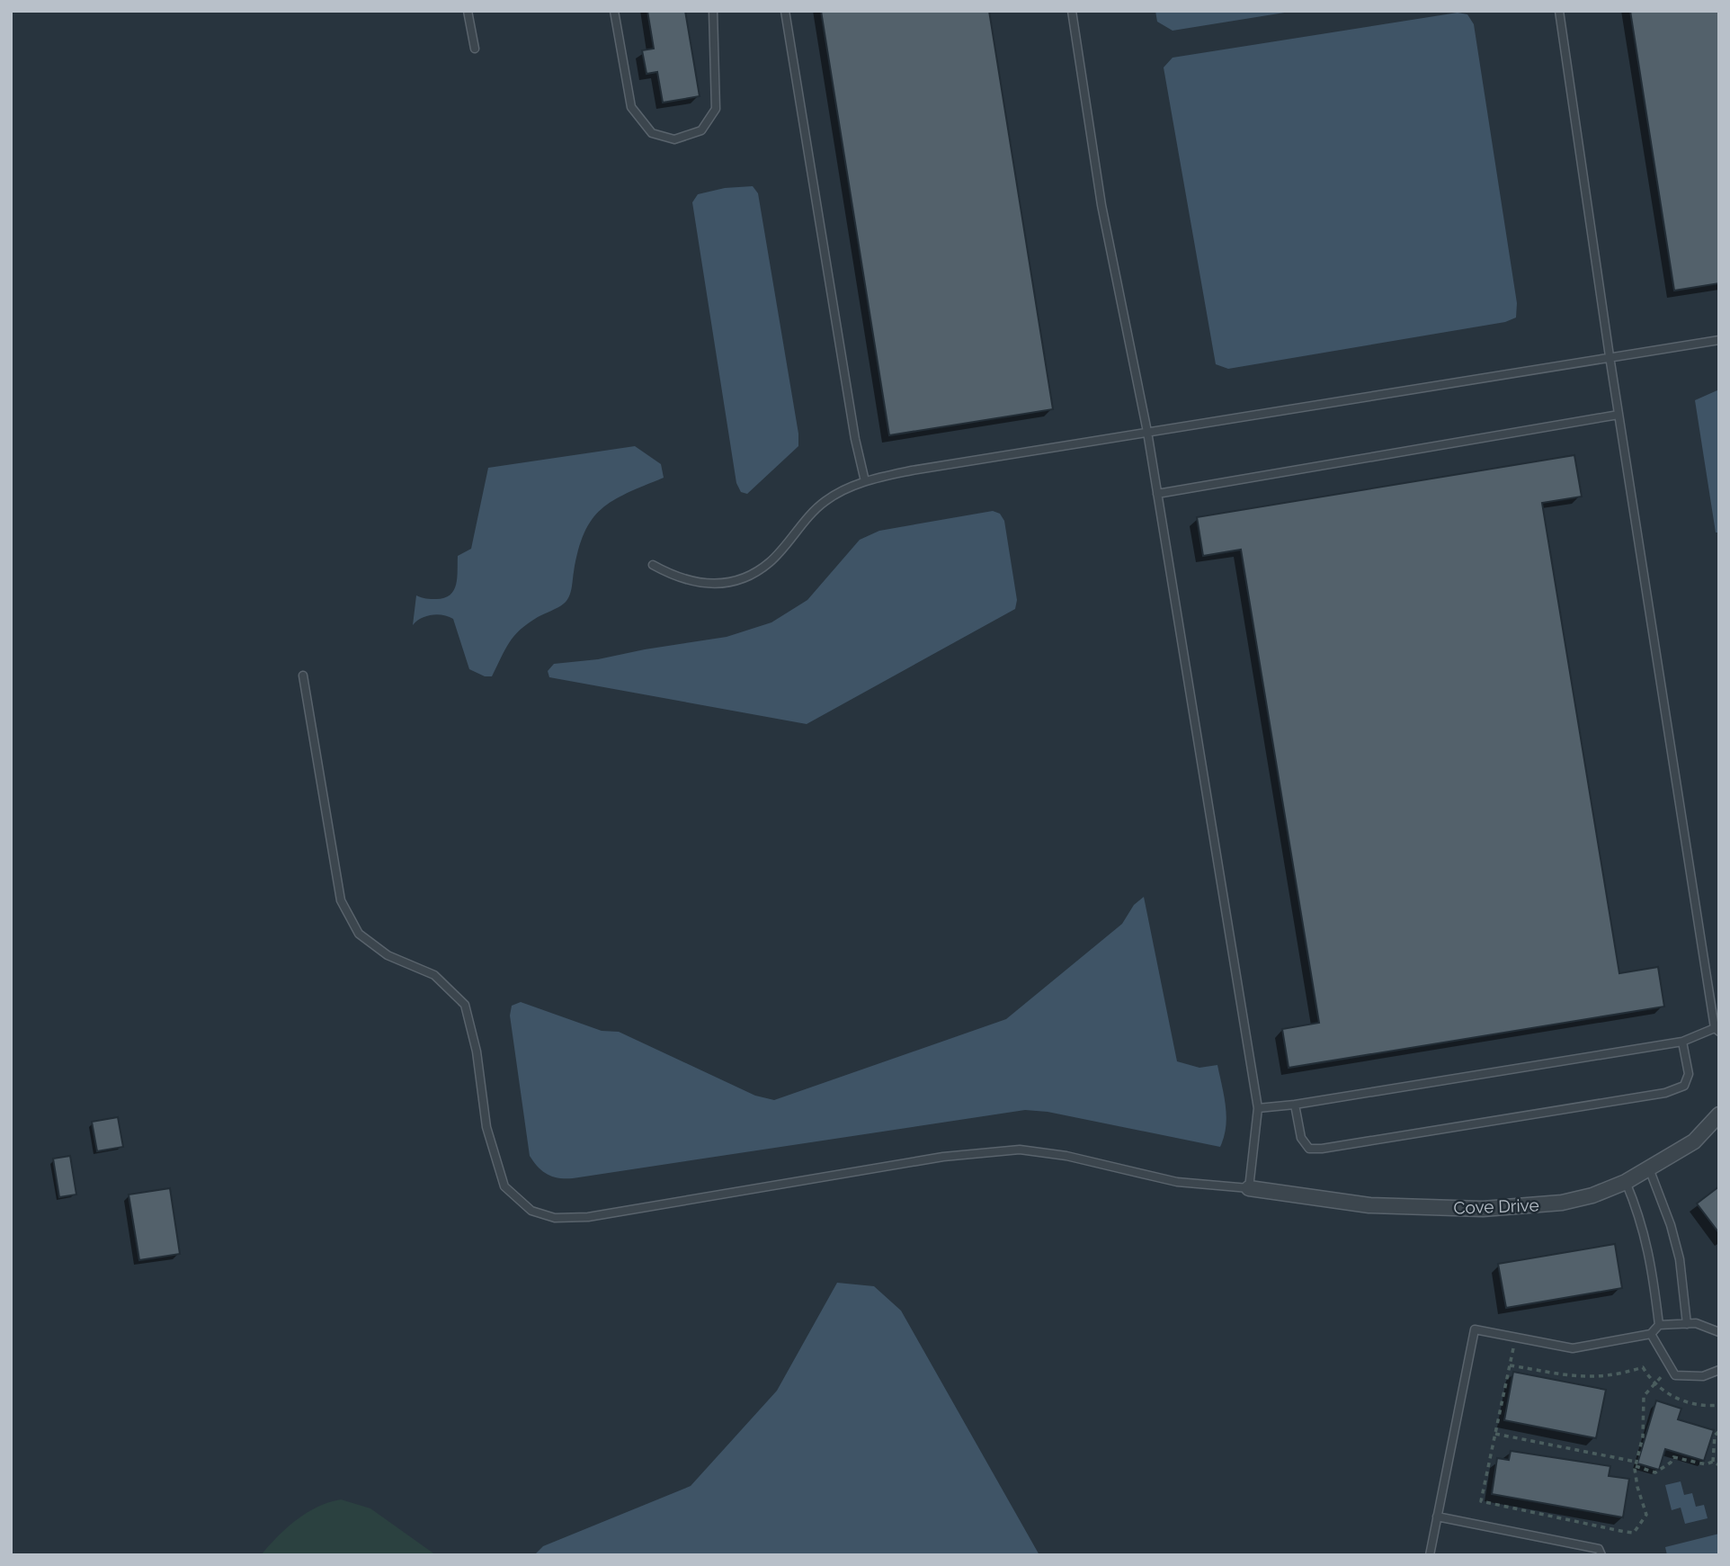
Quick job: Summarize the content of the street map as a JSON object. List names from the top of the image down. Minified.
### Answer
{"streets":{"street":["Cove Drive"]}}
